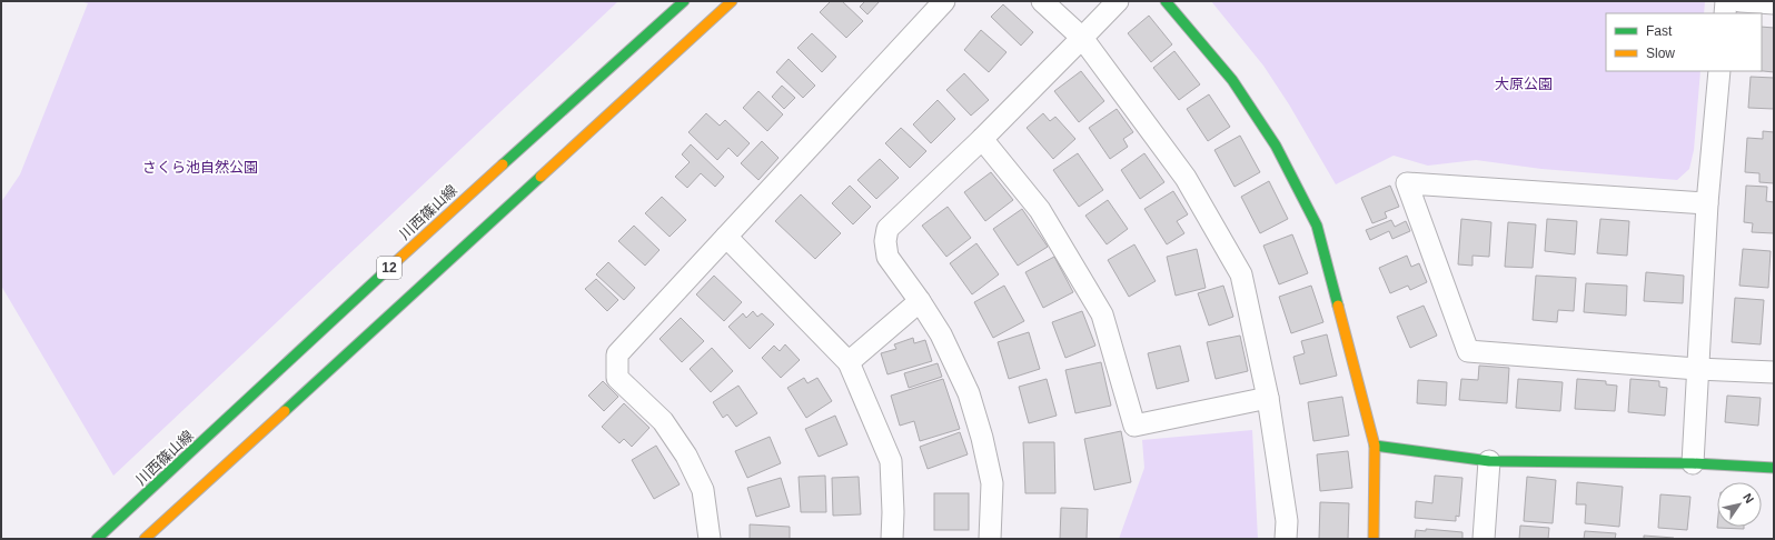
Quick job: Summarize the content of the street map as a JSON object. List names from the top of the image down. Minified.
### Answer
{"streets":{"main road":["川西篠山線","12"]},"parks":["大原公園","さくら池自然公園"],"legend":["Fast","Slow"],"north":"top right"}
